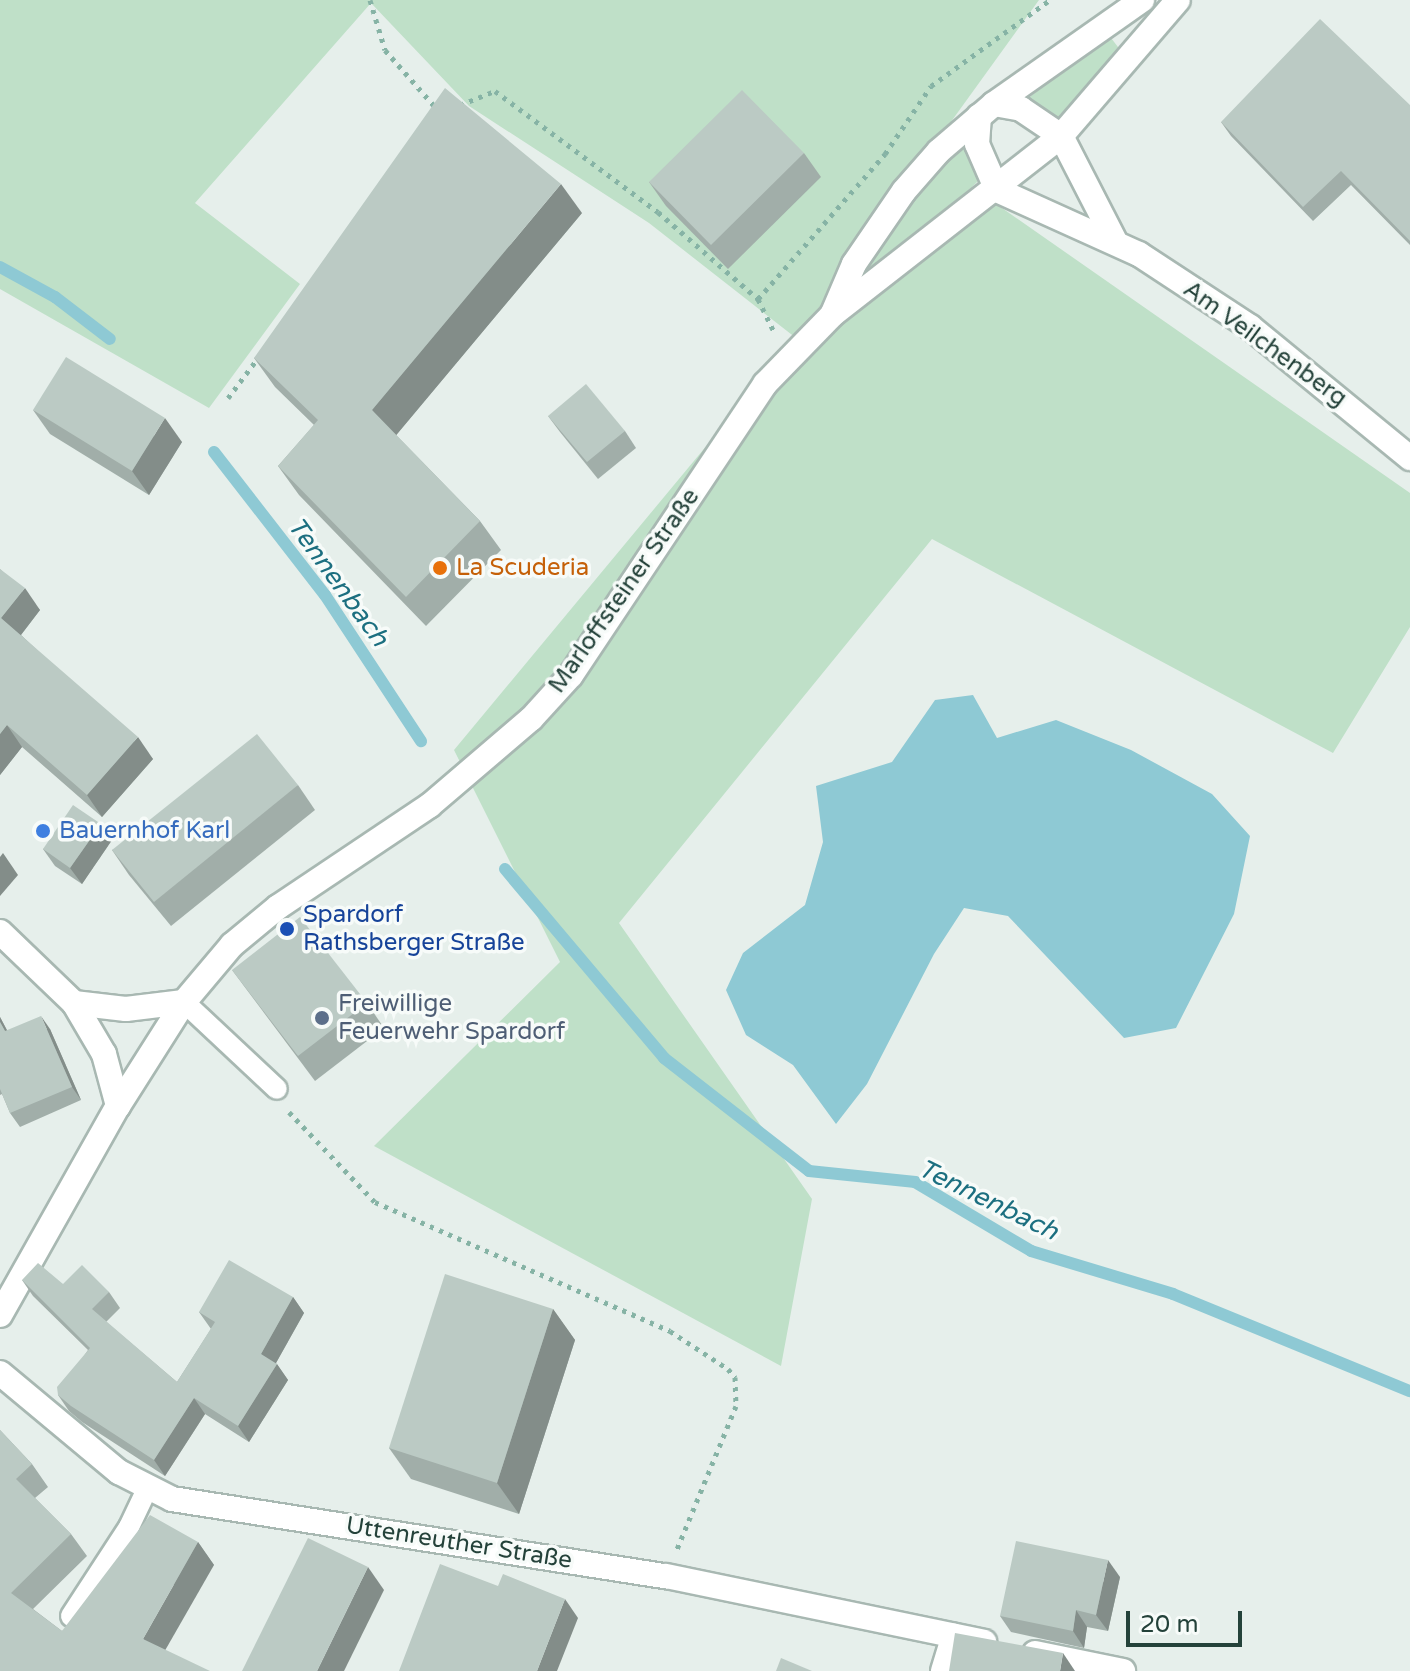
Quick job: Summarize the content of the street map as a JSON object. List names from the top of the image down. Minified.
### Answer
{"streets":{"main road":["Am Veilchenberg","Marloffsteiner Straße","Uttenreuther Straße"]},"crossings":[["Am Veilchenberg","Marloffsteiner Straße"]],"water":["Tennenbach"],"places":["La Scuderia","Bauernhof Karl","Spardorf Rathsberger Straße","Freiwillige Feuerwehr Spardorf"],"scale_bar":"20 m"}
